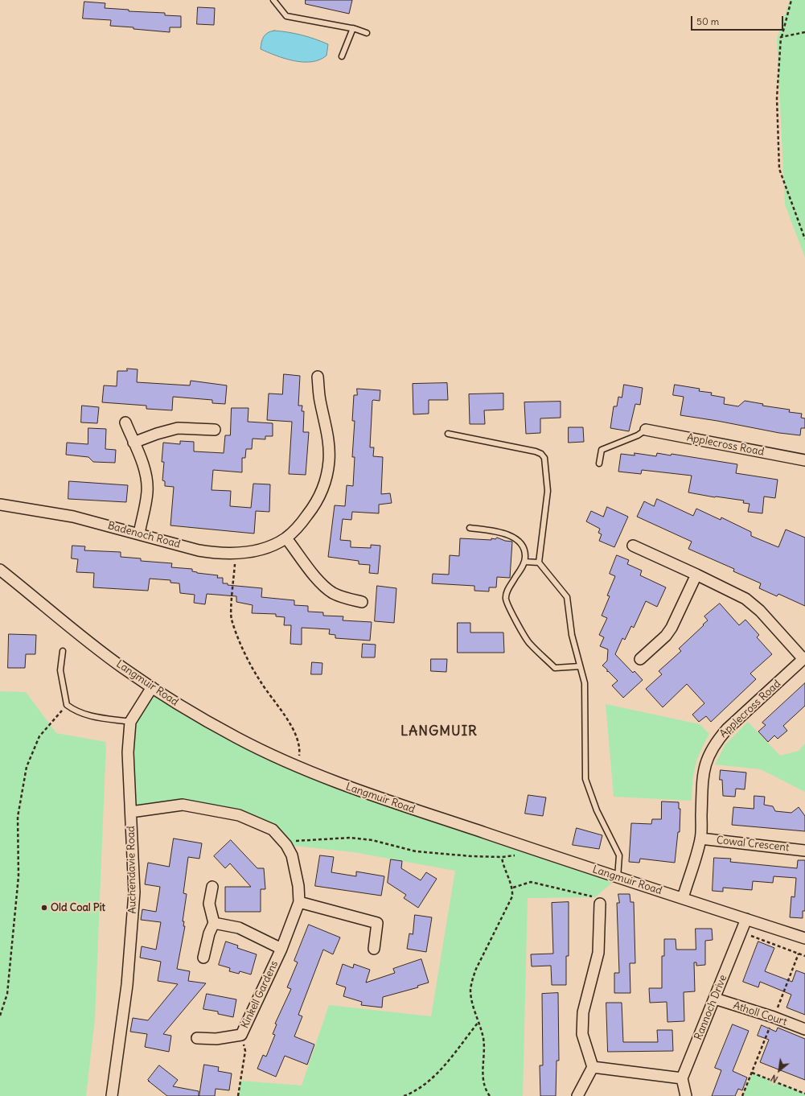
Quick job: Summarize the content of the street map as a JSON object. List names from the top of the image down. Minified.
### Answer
{"streets":{"street":["Applecross Road","Badenoch Road","Langmuir Road","Cowal Crescent","Auchendavie Road","Kinkell Gardens","Rannoch Drive","Atholl Court"]},"crossings":[["Applecross Road","Langmuir Road"],["Applecross Road","Cowal Crescent"],["Langmuir Road","Auchendavie Road"],["Langmuir Road","Rannoch Drive"],["Auchendavie Road","Kinkell Gardens"],["Rannoch Drive","Atholl Court"]],"districts":["LANGMUIR"],"places":["Old Coal Pit"],"scale_bar":"50 m","north":"bottom left"}
